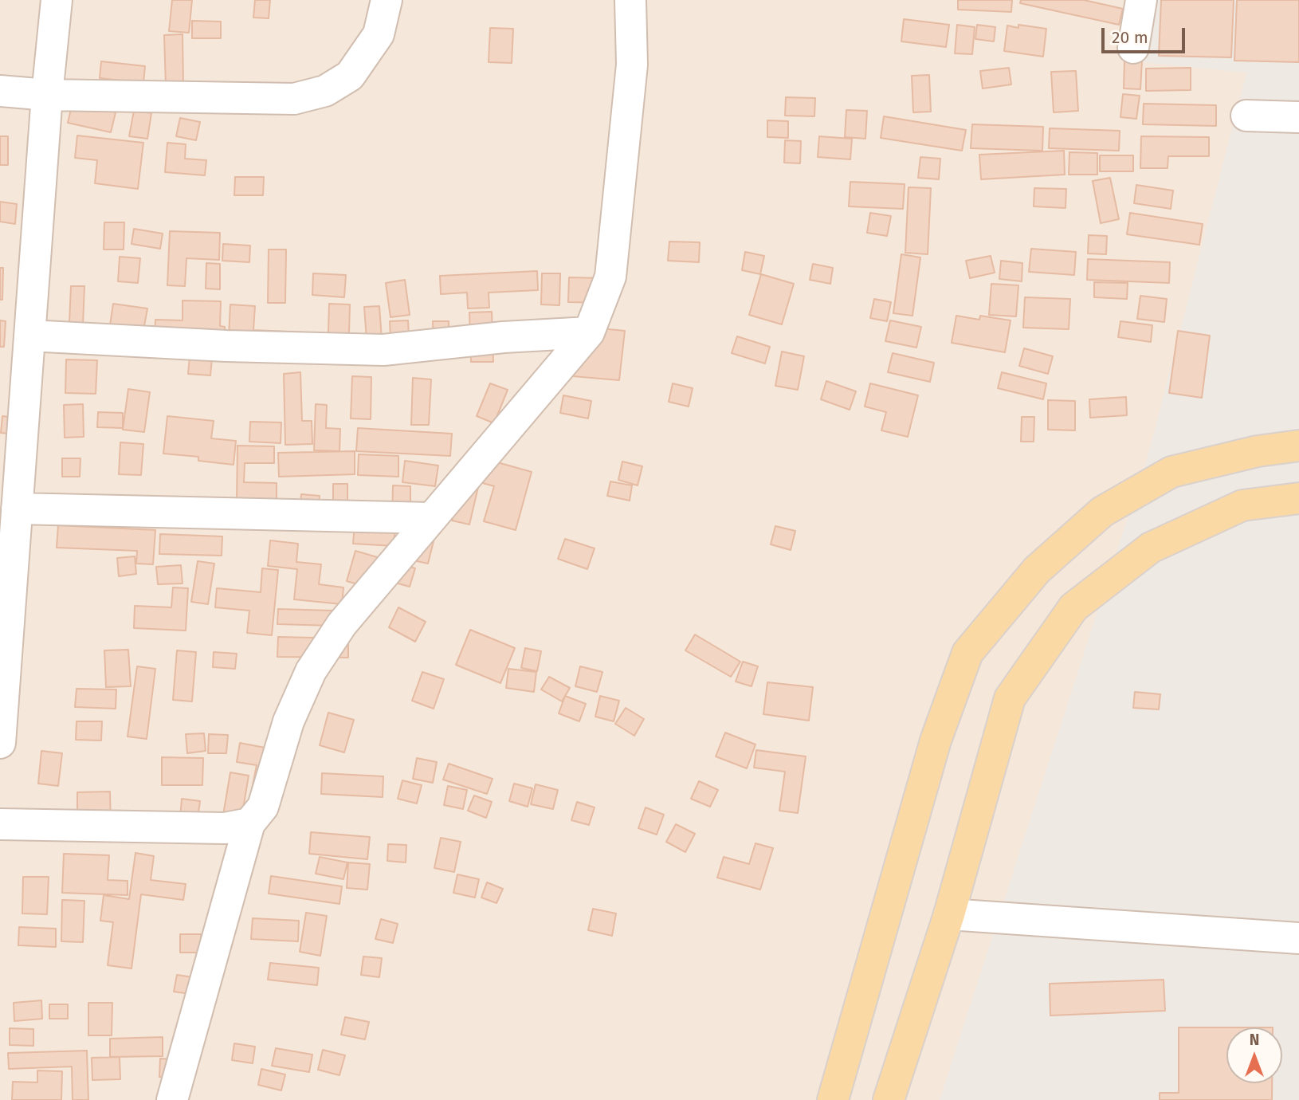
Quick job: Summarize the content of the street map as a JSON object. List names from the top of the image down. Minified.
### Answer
{"scale_bar":"20 m","north":"top"}
